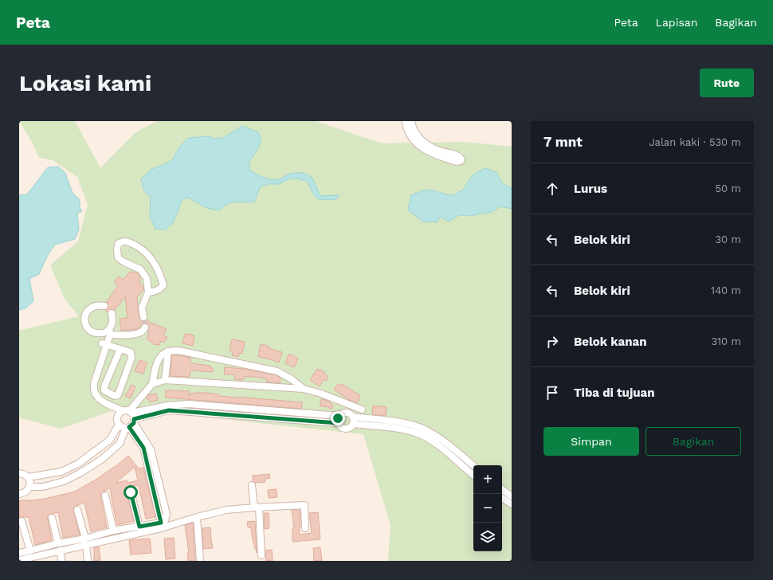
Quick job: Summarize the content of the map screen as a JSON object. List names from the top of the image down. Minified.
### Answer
{"page":{"header":"Peta","nav":["Peta","Lapisan","Bagikan"],"buttons":["Rute",["Simpan","Bagikan"]],"title":"Lokasi kami","heading":["7 mnt","Jalan kaki · 530 m"],"list":[["Lurus","50 m"],["Belok kiri","30 m"],["Belok kiri","140 m"],["Belok kanan","310 m"],"Tiba di tujuan"],"map_buttons":["+","−"]}}
